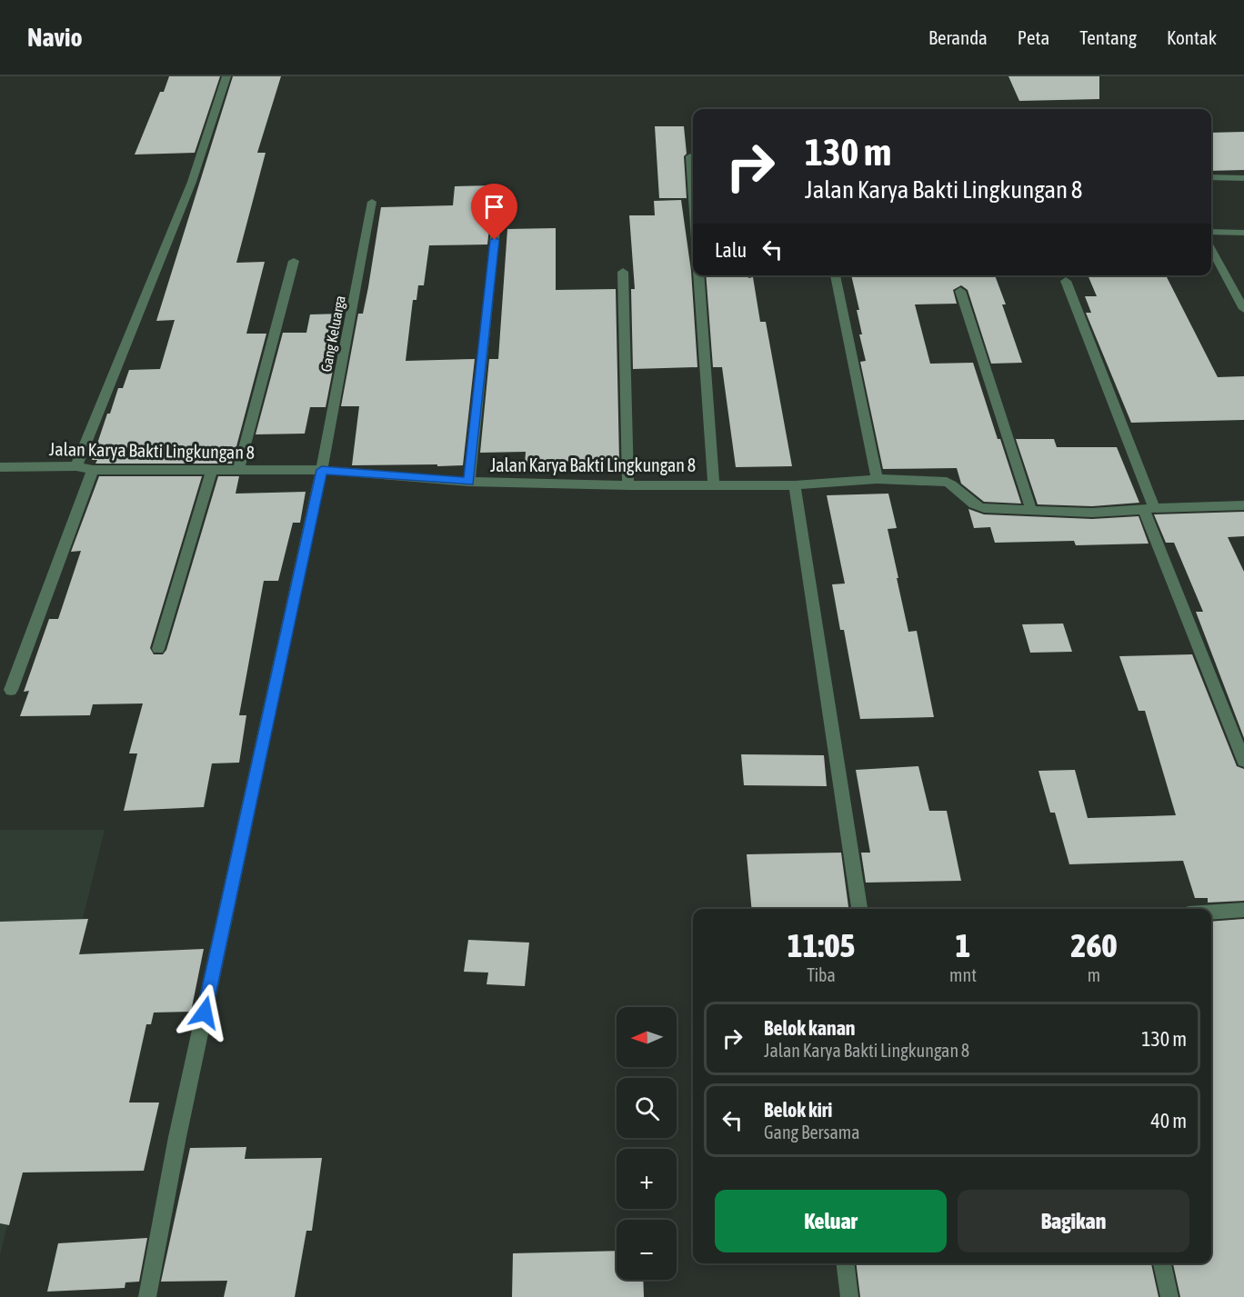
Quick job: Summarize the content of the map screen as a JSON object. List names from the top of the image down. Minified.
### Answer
{"streets":{"street":["Gang Keluarga","Jalan Karya Bakti Lingkungan 8"]},"crossings":[["Gang Keluarga","Jalan Karya Bakti Lingkungan 8"]],"north":"left","page":{"header":"Navio","nav":["Beranda","Peta","Tentang","Kontak"],"turn":["130 m","Jalan Karya Bakti Lingkungan 8"],"then":"Lalu","eta":["11:05","Tiba","1","mnt","260","m"],"list":[{"name":"Belok kanan","note":"Jalan Karya Bakti Lingkungan 8","value":"130 m"},{"name":"Belok kiri","note":"Gang Bersama","value":"40 m"}],"map_buttons":["+","−"],"buttons":["Keluar","Bagikan"]}}
